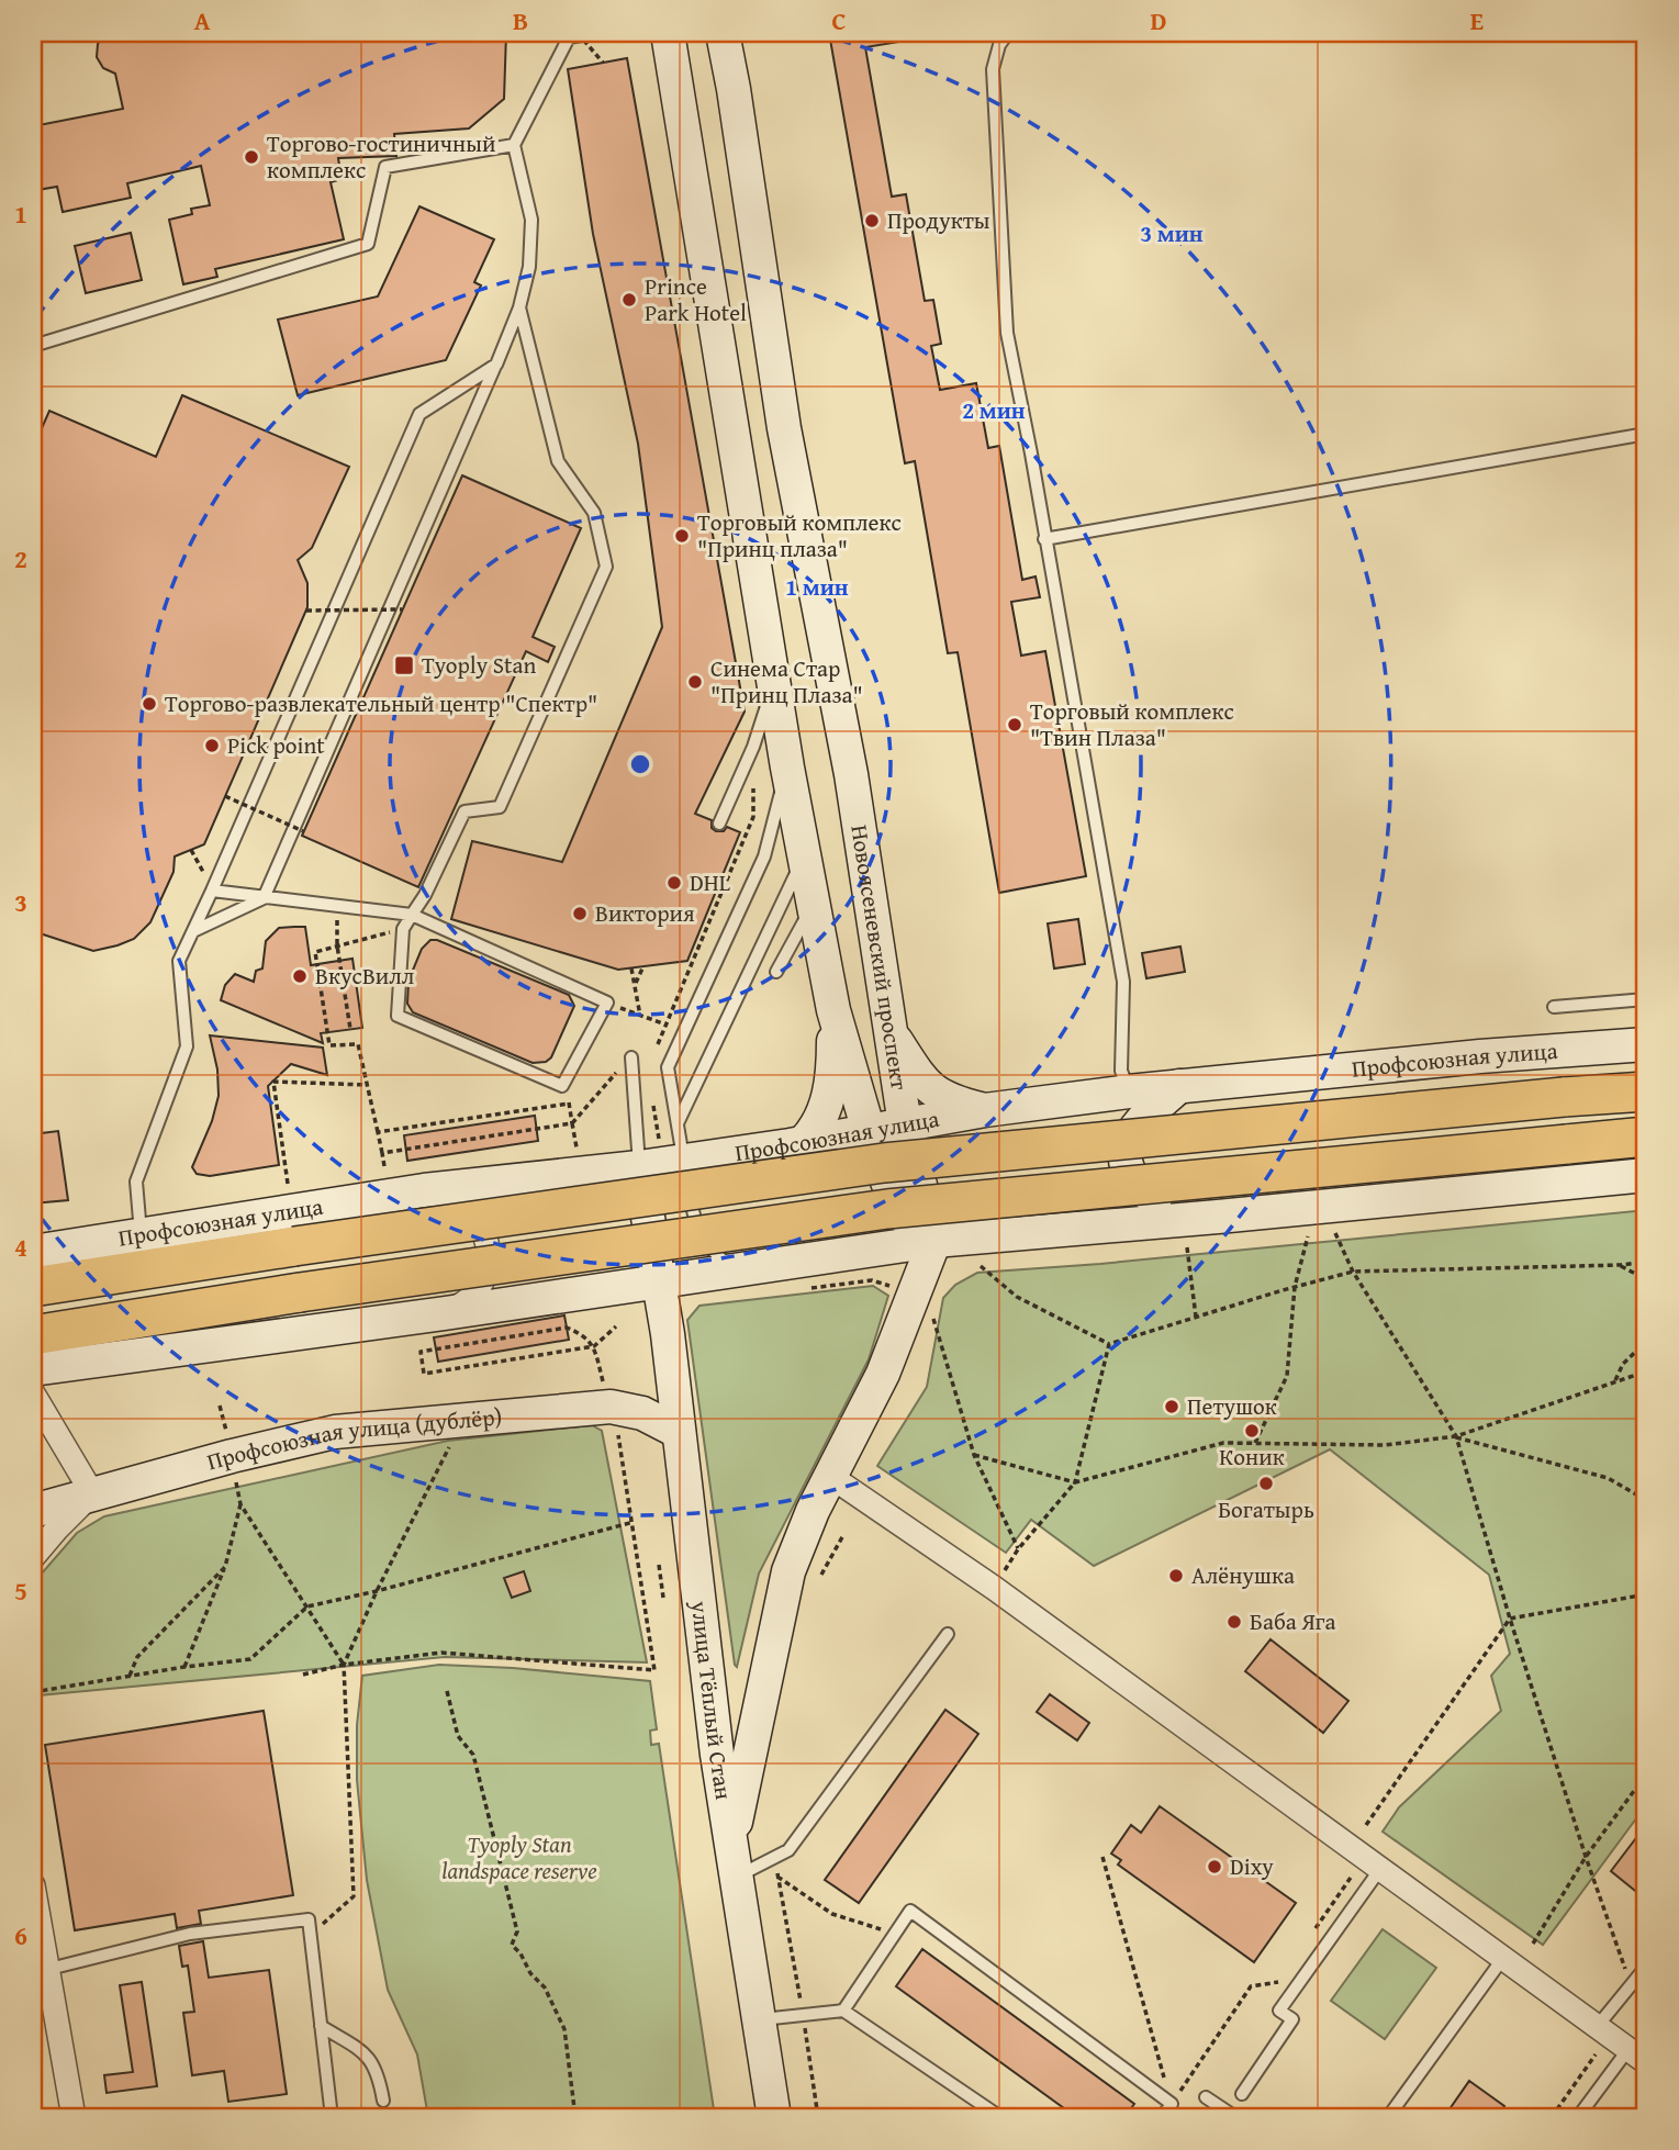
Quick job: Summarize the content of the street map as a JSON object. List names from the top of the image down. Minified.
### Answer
{"streets":{"main road":["Новоясеневский проспект","Профсоюзная улица","Профсоюзная улица (дублёр)","улица Тёплый Стан"]},"crossings":[["Новоясеневский проспект","Профсоюзная улица"],["Профсоюзная улица","улица Тёплый Стан"],["Профсоюзная улица (дублёр)","улица Тёплый Стан"]],"parks":["Tyoply Stan landspace reserve"],"places":{"other":["Торгово-гостиничный комплекс","Продукты","Prince Park Hotel","Торговый комплекс \"Принц плаза\"","Синема Стар \"Принц Плаза\"","Торгово-развлекательный центр \"Спектр\"","Торговый комплекс \"Твин Плаза\"","Pick point","DHL","Виктория","ВкусВилл","Петушок","Коник","Богатырь","Алёнушка","Баба Яга","Dixy"],"transit":["Tyoply Stan"]},"grid":{"columns":["A","B","C","D","E"],"rows":["1","2","3","4","5","6"]},"rings":["3 мин","2 мин","1 мин"]}
